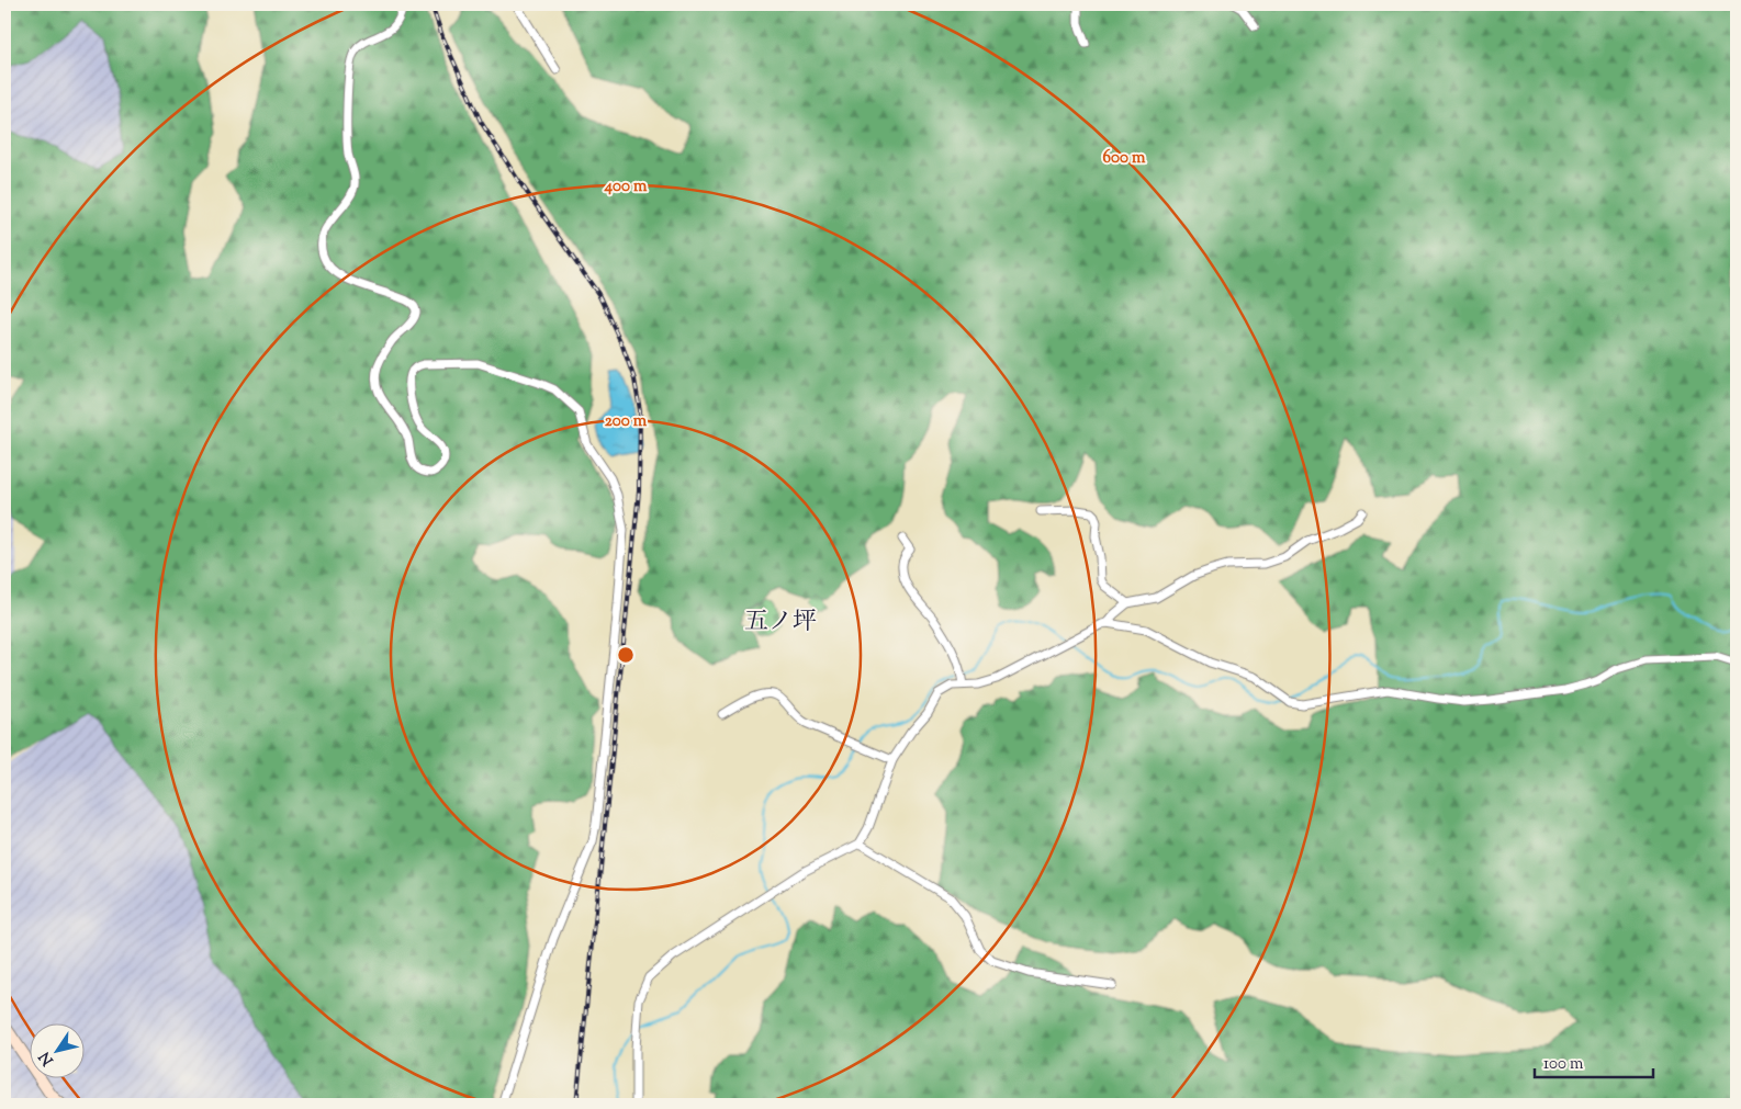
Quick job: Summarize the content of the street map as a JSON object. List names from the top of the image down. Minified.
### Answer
{"districts":["五ノ坪"],"scale_bar":"100 m","north":"bottom left","rings":["600 m","400 m","200 m"]}
